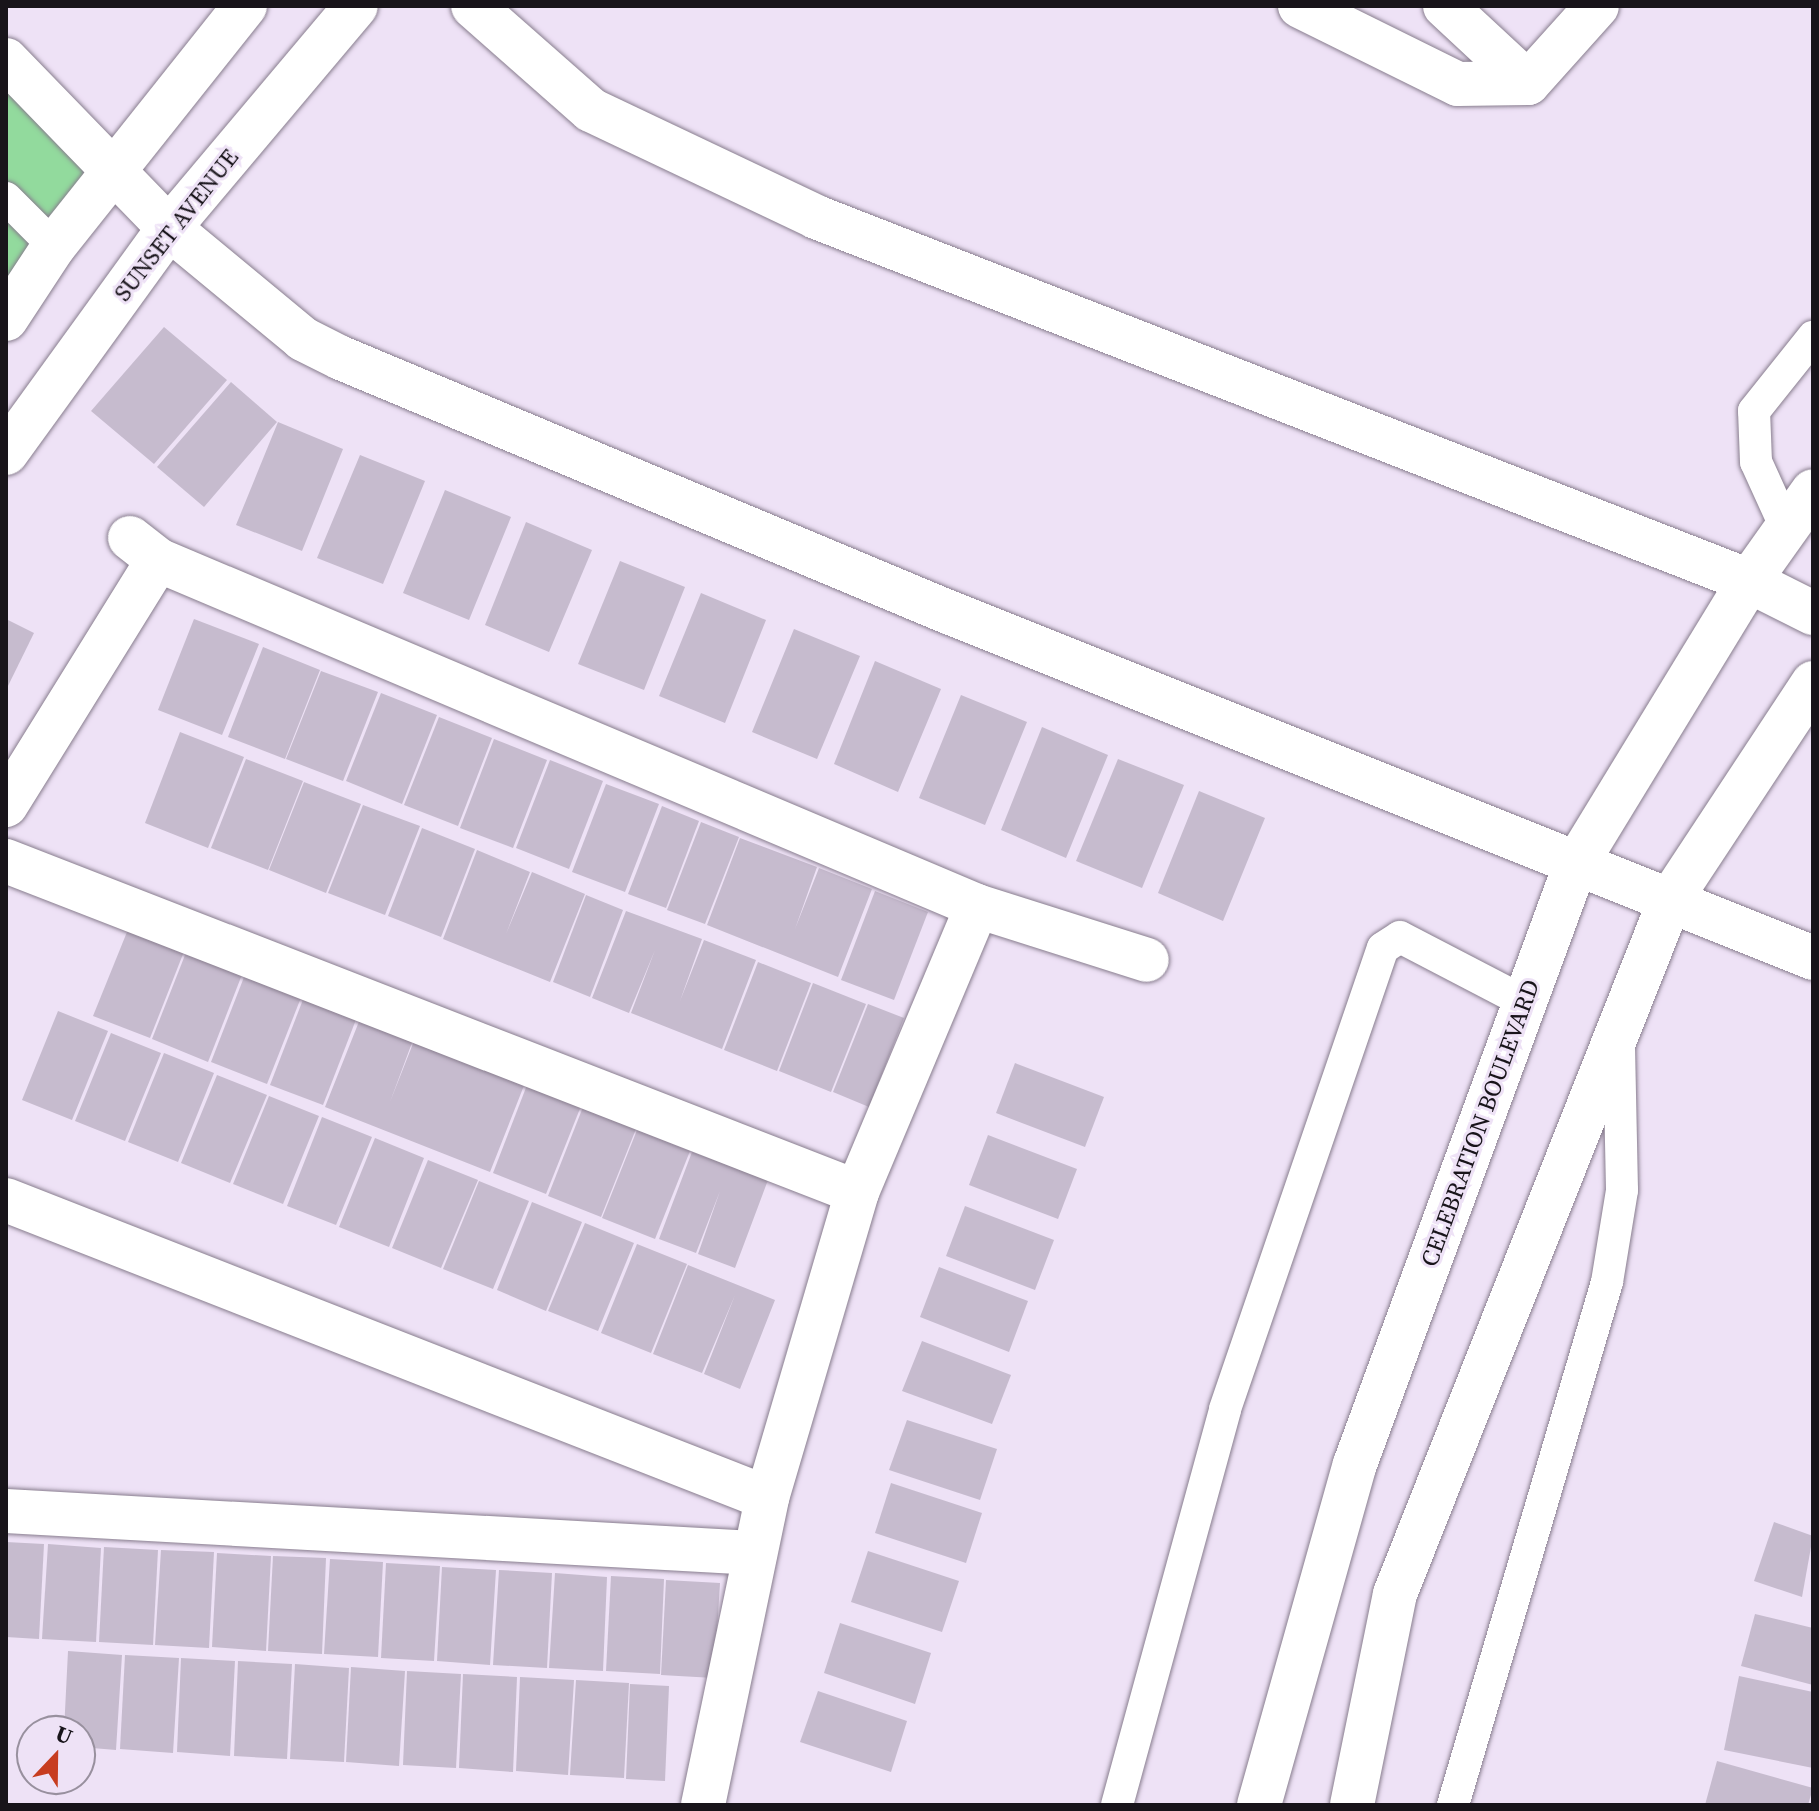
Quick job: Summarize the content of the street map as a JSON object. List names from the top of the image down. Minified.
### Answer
{"streets":{"street":["SUNSET AVENUE","CELEBRATION BOULEVARD"]},"north":"top"}
